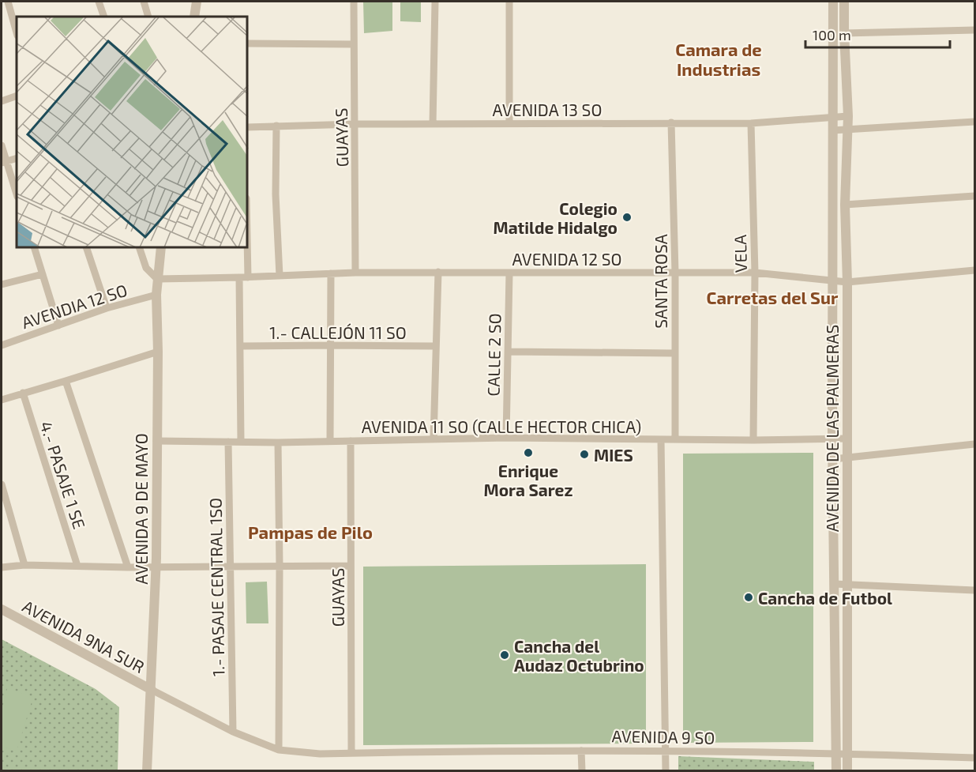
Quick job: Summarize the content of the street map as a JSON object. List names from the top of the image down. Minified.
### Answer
{"streets":{"street":["AVENIDA 13 SO","GUAYAS","VELA","AVENIDA 12 SO","SANTA ROSA","AVENDIA 12 SO","1.- CALLEJÓN 11 SO","CALLE 2 SO","AVENIDA 11 SO (CALLE HECTOR CHICA)","AVENIDA DE LAS PALMERAS","4.- PASAJE 1 SE","AVENIDA 9 DE MAYO","1.- PASAJE CENTRAL 1SO","AVENIDA 9NA SUR","AVENIDA 9 SO"]},"crossings":[["AVENIDA 13 SO","GUAYAS"],["AVENIDA 13 SO","VELA"],["AVENIDA 13 SO","SANTA ROSA"],["AVENIDA 13 SO","AVENIDA DE LAS PALMERAS"],["GUAYAS","AVENIDA 12 SO"],["GUAYAS","AVENIDA 11 SO (CALLE HECTOR CHICA)"],["GUAYAS","AVENIDA 9 SO"],["VELA","AVENIDA 12 SO"],["VELA","AVENIDA 11 SO (CALLE HECTOR CHICA)"],["AVENIDA 12 SO","SANTA ROSA"],["AVENIDA 12 SO","CALLE 2 SO"],["AVENIDA 12 SO","AVENIDA DE LAS PALMERAS"],["AVENIDA 12 SO","AVENIDA 9 DE MAYO"],["SANTA ROSA","AVENIDA 11 SO (CALLE HECTOR CHICA)"],["AVENDIA 12 SO","AVENIDA 9 DE MAYO"],["CALLE 2 SO","AVENIDA 11 SO (CALLE HECTOR CHICA)"],["AVENIDA 11 SO (CALLE HECTOR CHICA)","AVENIDA DE LAS PALMERAS"],["AVENIDA 11 SO (CALLE HECTOR CHICA)","AVENIDA 9 DE MAYO"],["AVENIDA 11 SO (CALLE HECTOR CHICA)","1.- PASAJE CENTRAL 1SO"],["AVENIDA DE LAS PALMERAS","AVENIDA 9 SO"],["AVENIDA 9 DE MAYO","AVENIDA 9NA SUR"],["AVENIDA 9 DE MAYO","AVENIDA 9 SO"],["1.- PASAJE CENTRAL 1SO","AVENIDA 9 SO"],["AVENIDA 9NA SUR","AVENIDA 9 SO"]],"districts":["Camara de Industrias","Carretas del Sur","Pampas de Pilo"],"places":["Colegio Matilde Hidalgo","Enrique Mora Sarez","MIES","Cancha de Futbol","Cancha del Audaz Octubrino"],"scale_bar":"100 m"}
